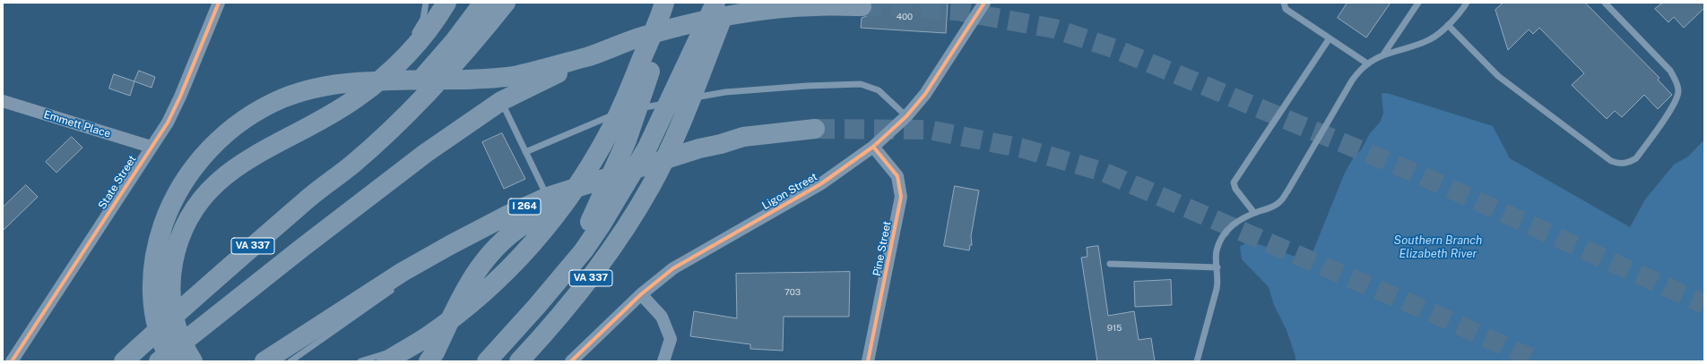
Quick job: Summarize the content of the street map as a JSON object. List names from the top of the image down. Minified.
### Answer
{"streets":{"highway":["I 264","VA 337"],"street":["Emmett Place","State Street","Ligon Street","Pine Street"]},"crossings":[["Emmett Place","State Street"],["Ligon Street","Pine Street"]],"water":["Southern Branch Elizabeth River"],"house_numbers":["400","703","915"]}
